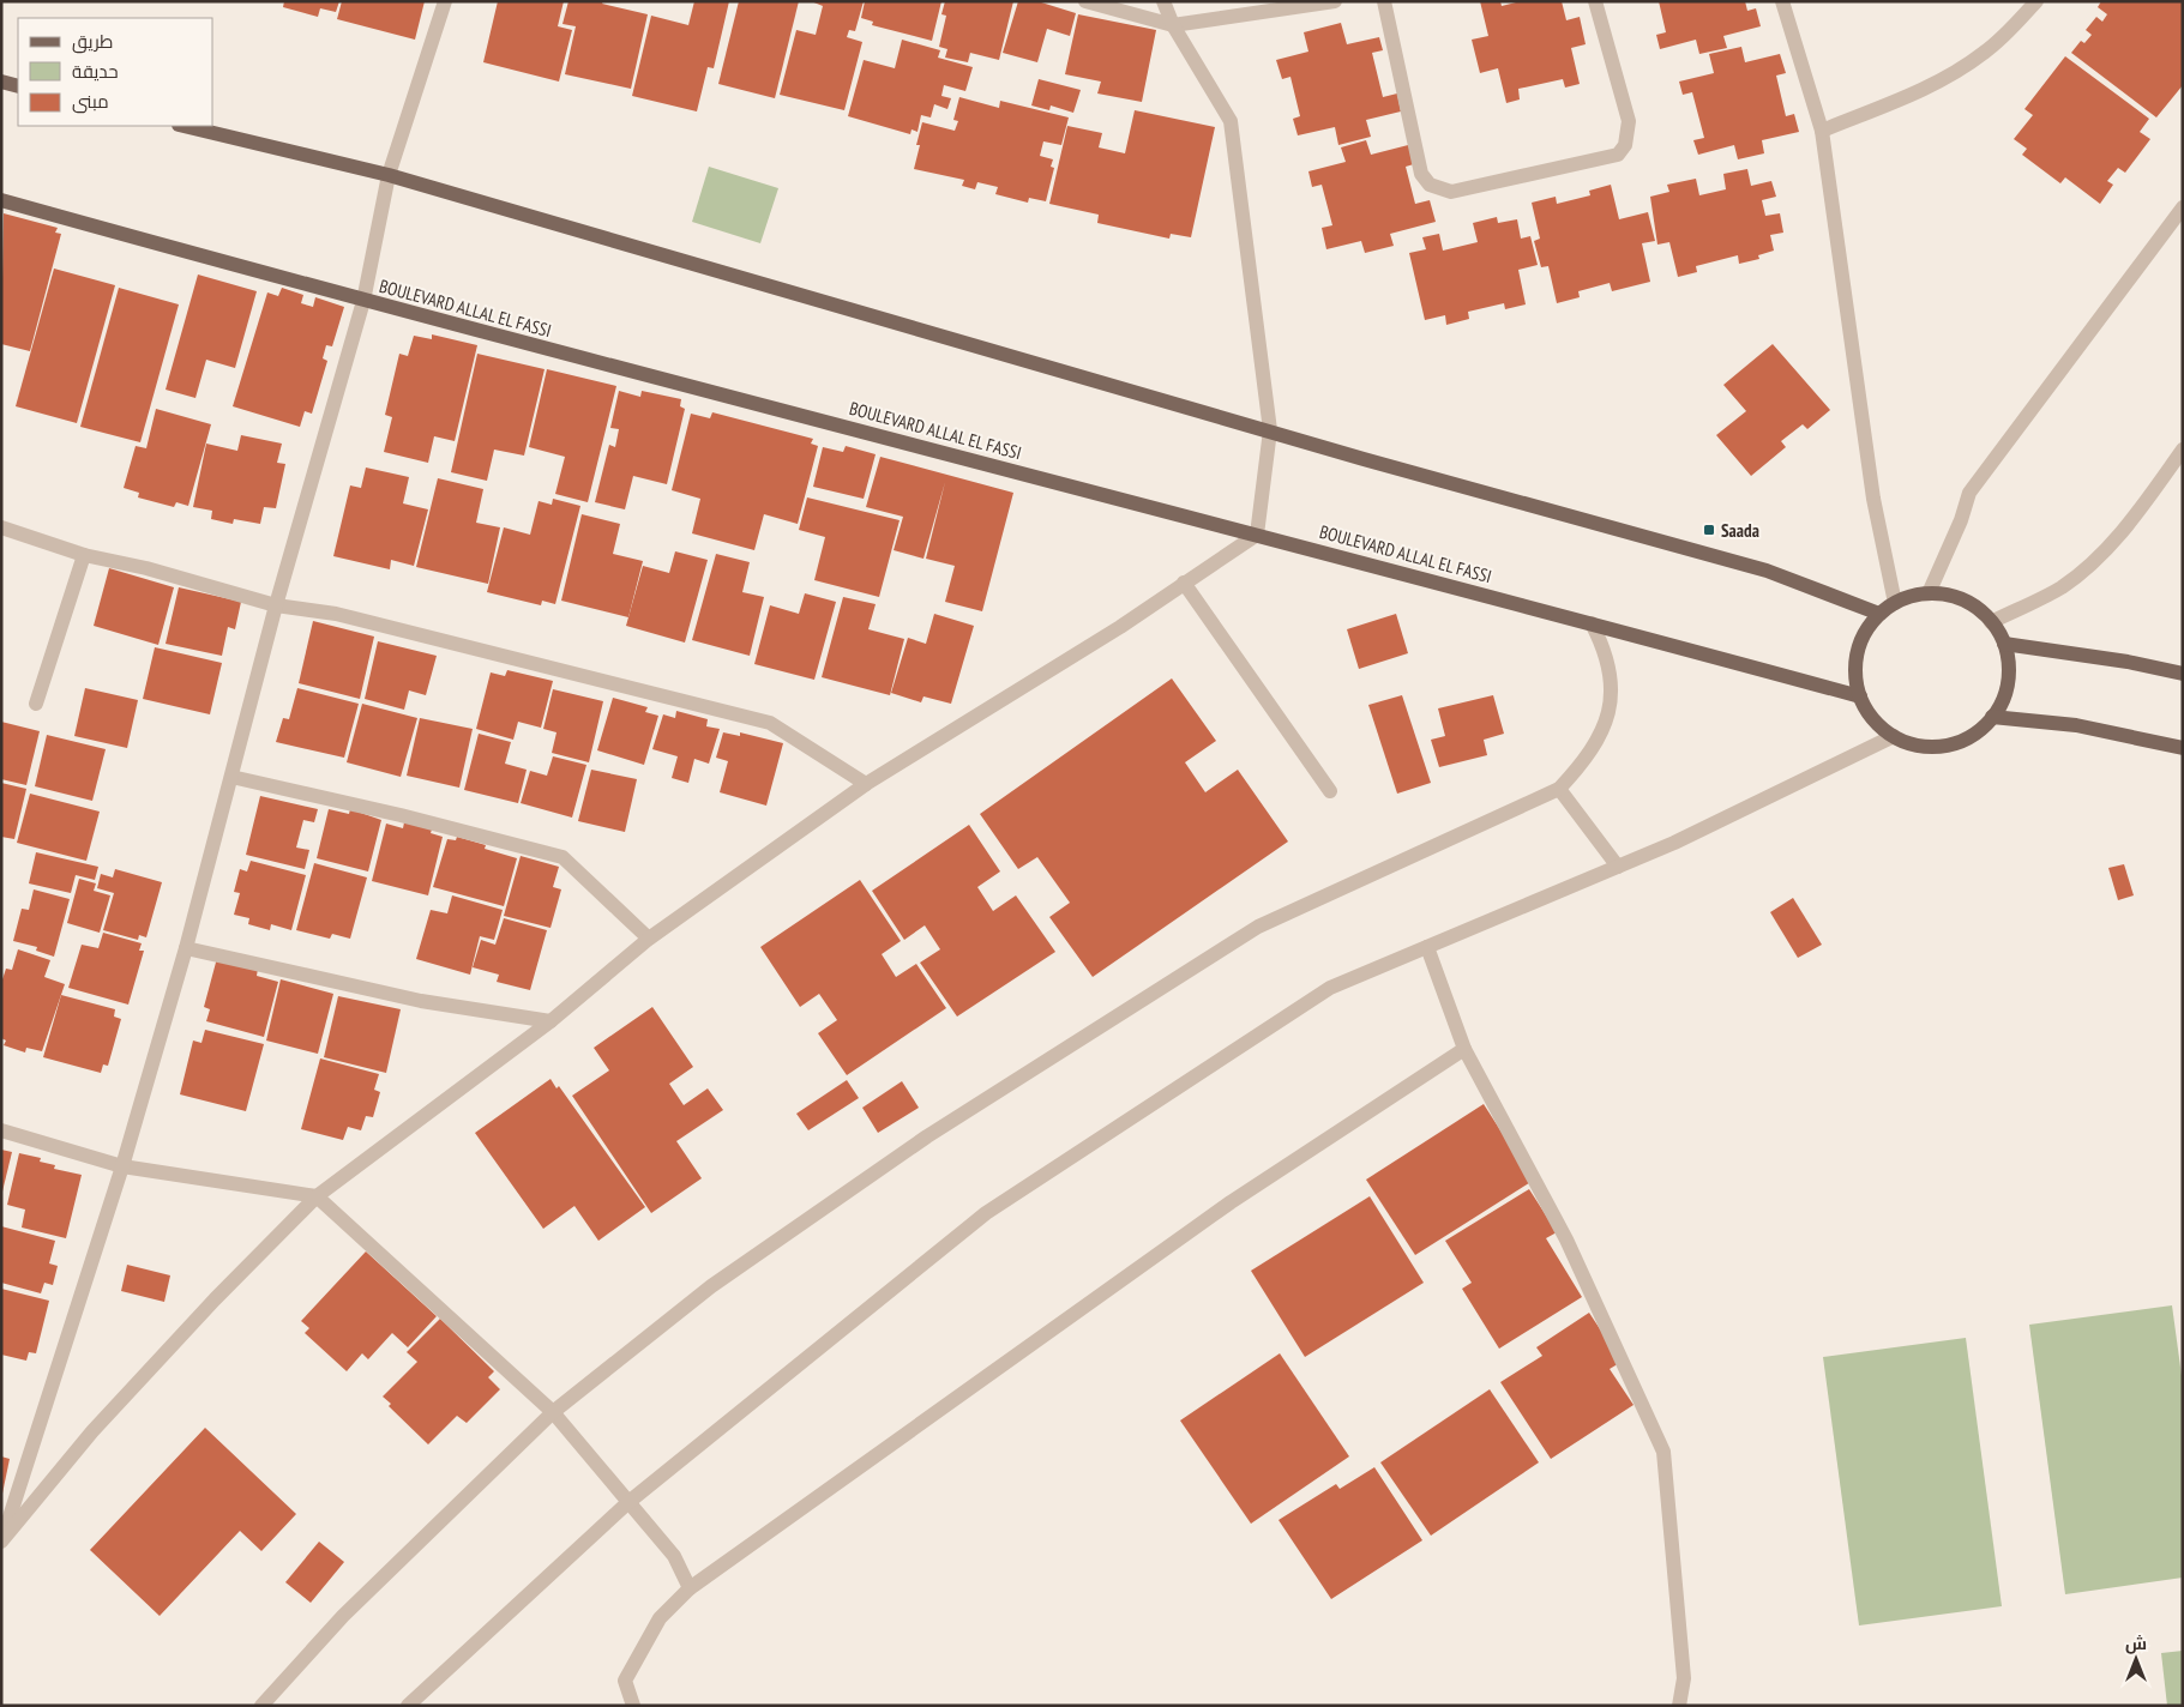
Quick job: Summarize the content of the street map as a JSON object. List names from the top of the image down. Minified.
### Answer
{"streets":{"main road":["BOULEVARD ALLAL EL FASSI"]},"places":{"transit":["Saada"]},"legend":["طريق","حديقة","مبنى"],"north":"top"}
